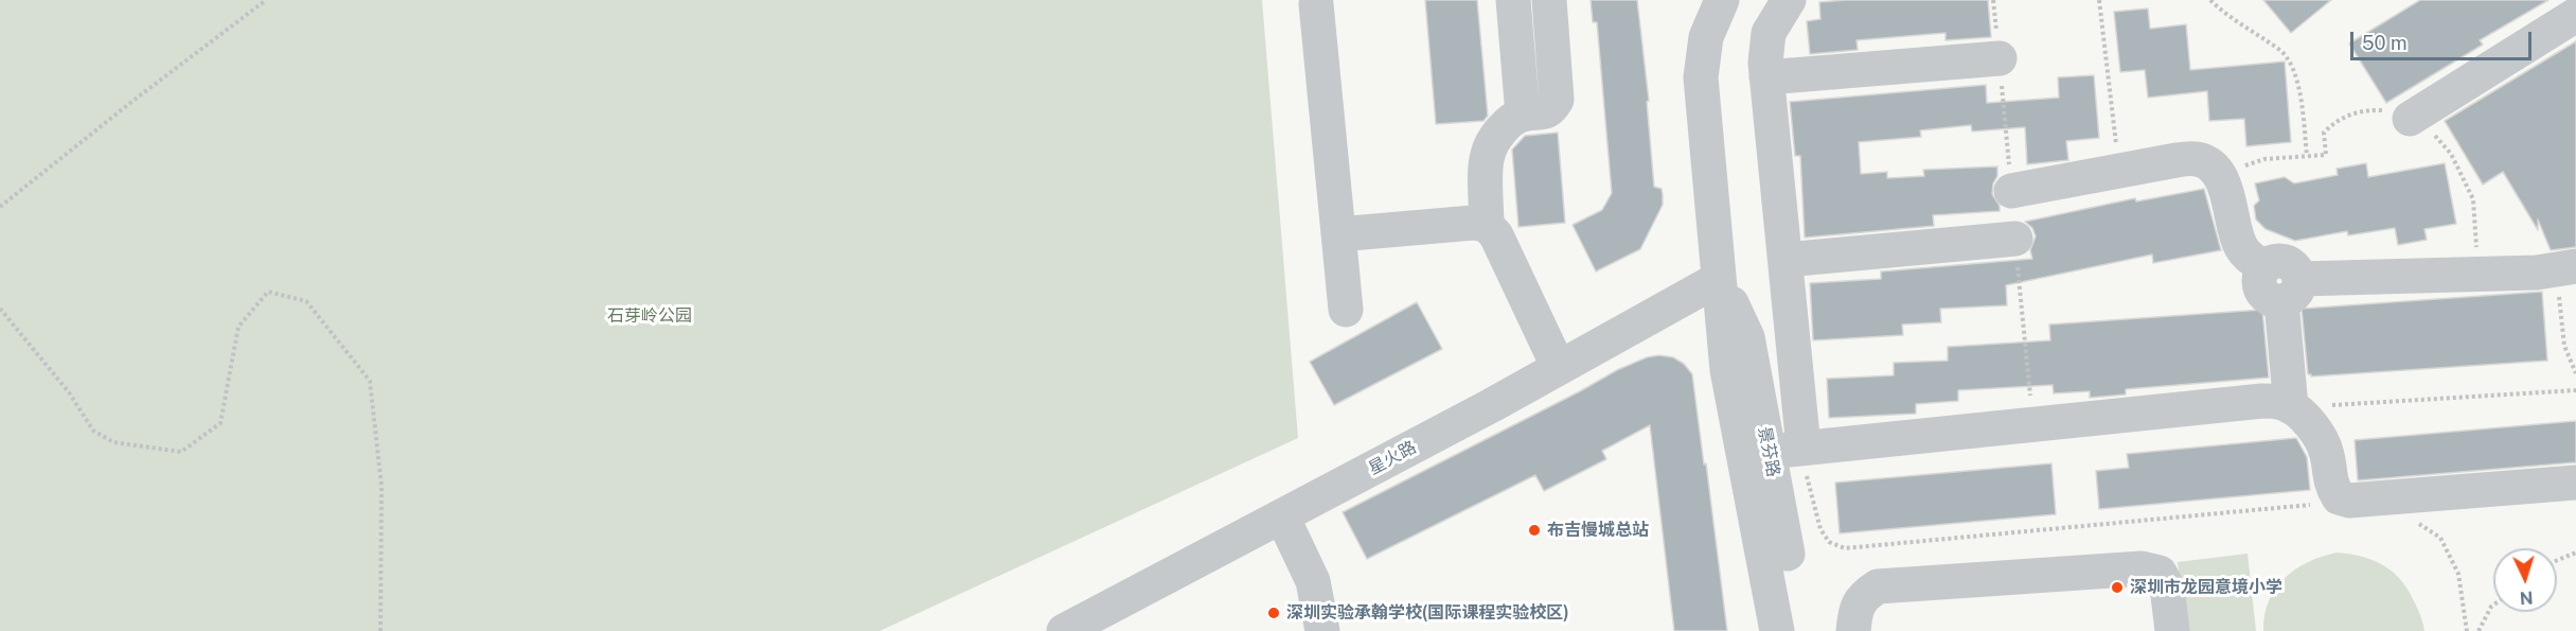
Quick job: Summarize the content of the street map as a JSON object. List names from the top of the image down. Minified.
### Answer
{"streets":{"street":["景芬路","星火路"]},"crossings":[["景芬路","星火路"]],"parks":["石芽岭公园"],"places":["布吉慢城总站","深圳市龙园意境小学","深圳实验承翰学校(国际课程实验校区)"],"scale_bar":"50 m","north":"bottom"}
